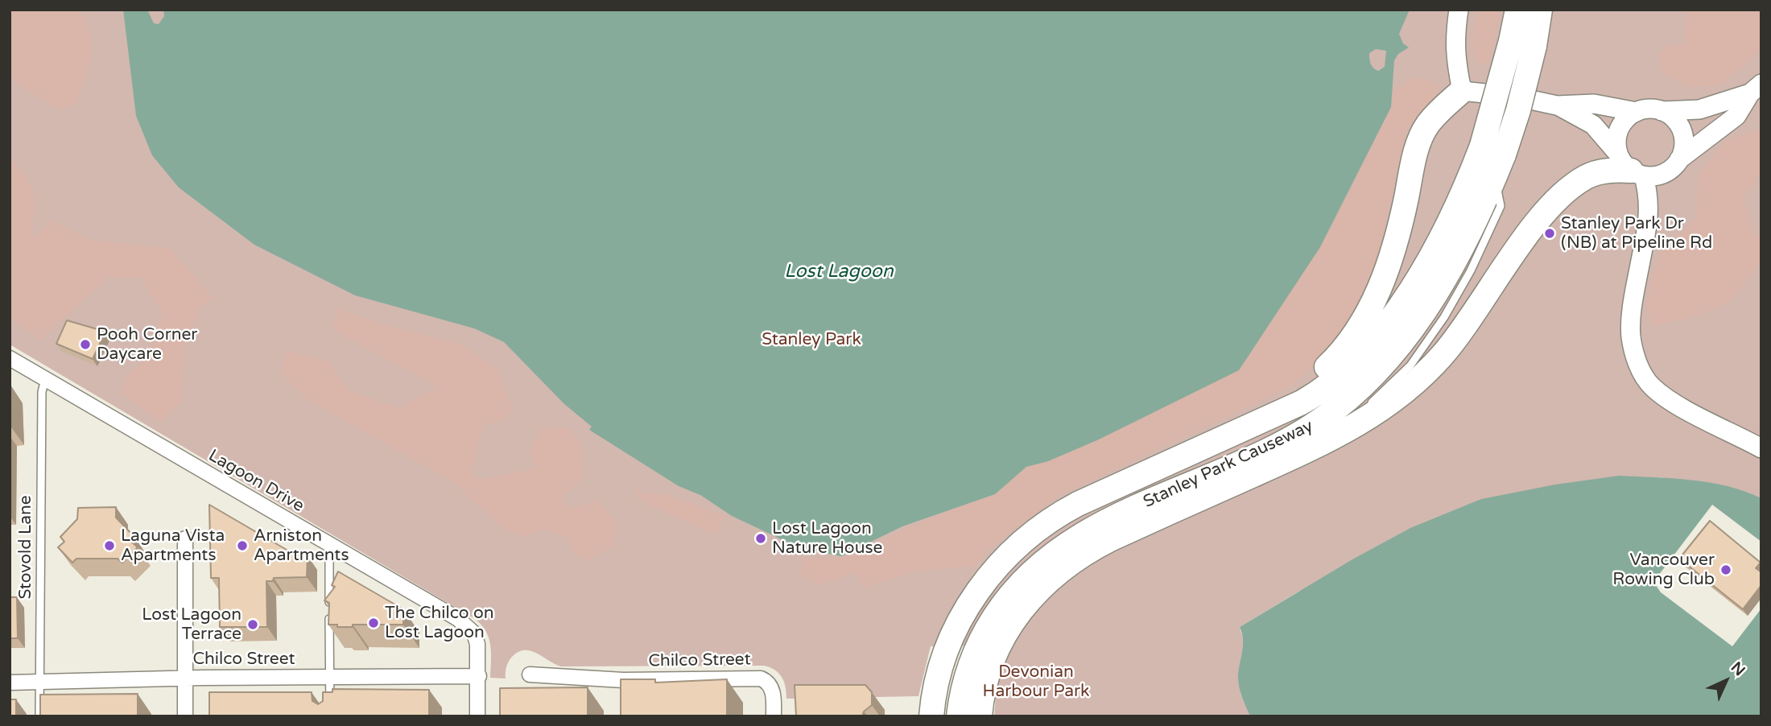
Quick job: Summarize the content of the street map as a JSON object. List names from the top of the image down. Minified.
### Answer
{"streets":{"highway":["Stanley Park Causeway"],"street":["Lagoon Drive","Chilco Street"],"lane":["Stovold Lane"]},"crossings":[["Lagoon Drive","Stovold Lane"],["Lagoon Drive","Chilco Street"],["Stovold Lane","Chilco Street"]],"water":["Lost Lagoon"],"parks":["Stanley Park","Devonian Harbour Park"],"places":["Stanley Park Dr (NB) at Pipeline Rd","Pooh Corner Daycare","Lost Lagoon Nature House","Laguna Vista Apartments","Arniston Apartments","Vancouver Rowing Club","The Chilco on Lost Lagoon","Lost Lagoon Terrace"],"north":"top right"}
